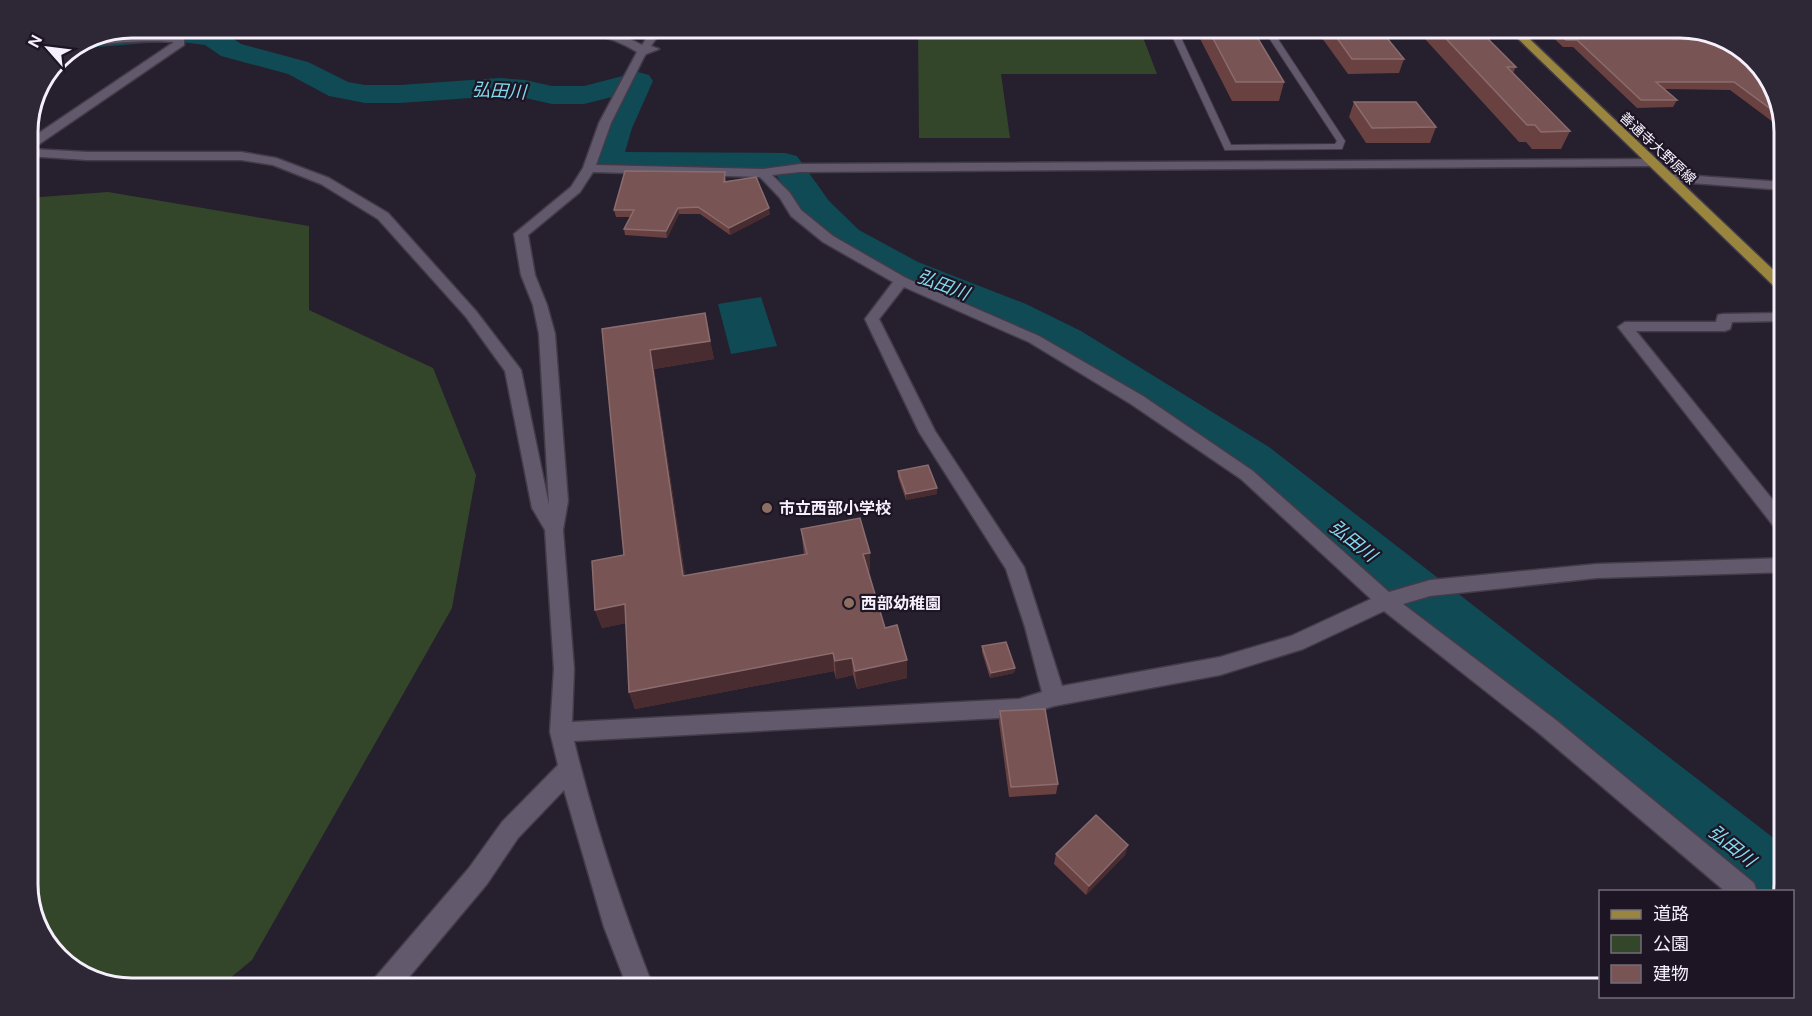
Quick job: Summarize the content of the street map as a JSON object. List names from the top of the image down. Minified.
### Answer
{"streets":{"main road":["善通寺大野原線"]},"water":["弘田川"],"places":["市立西部小学校","西部幼稚園"],"legend":["道路","公園","建物"],"north":"top left"}
